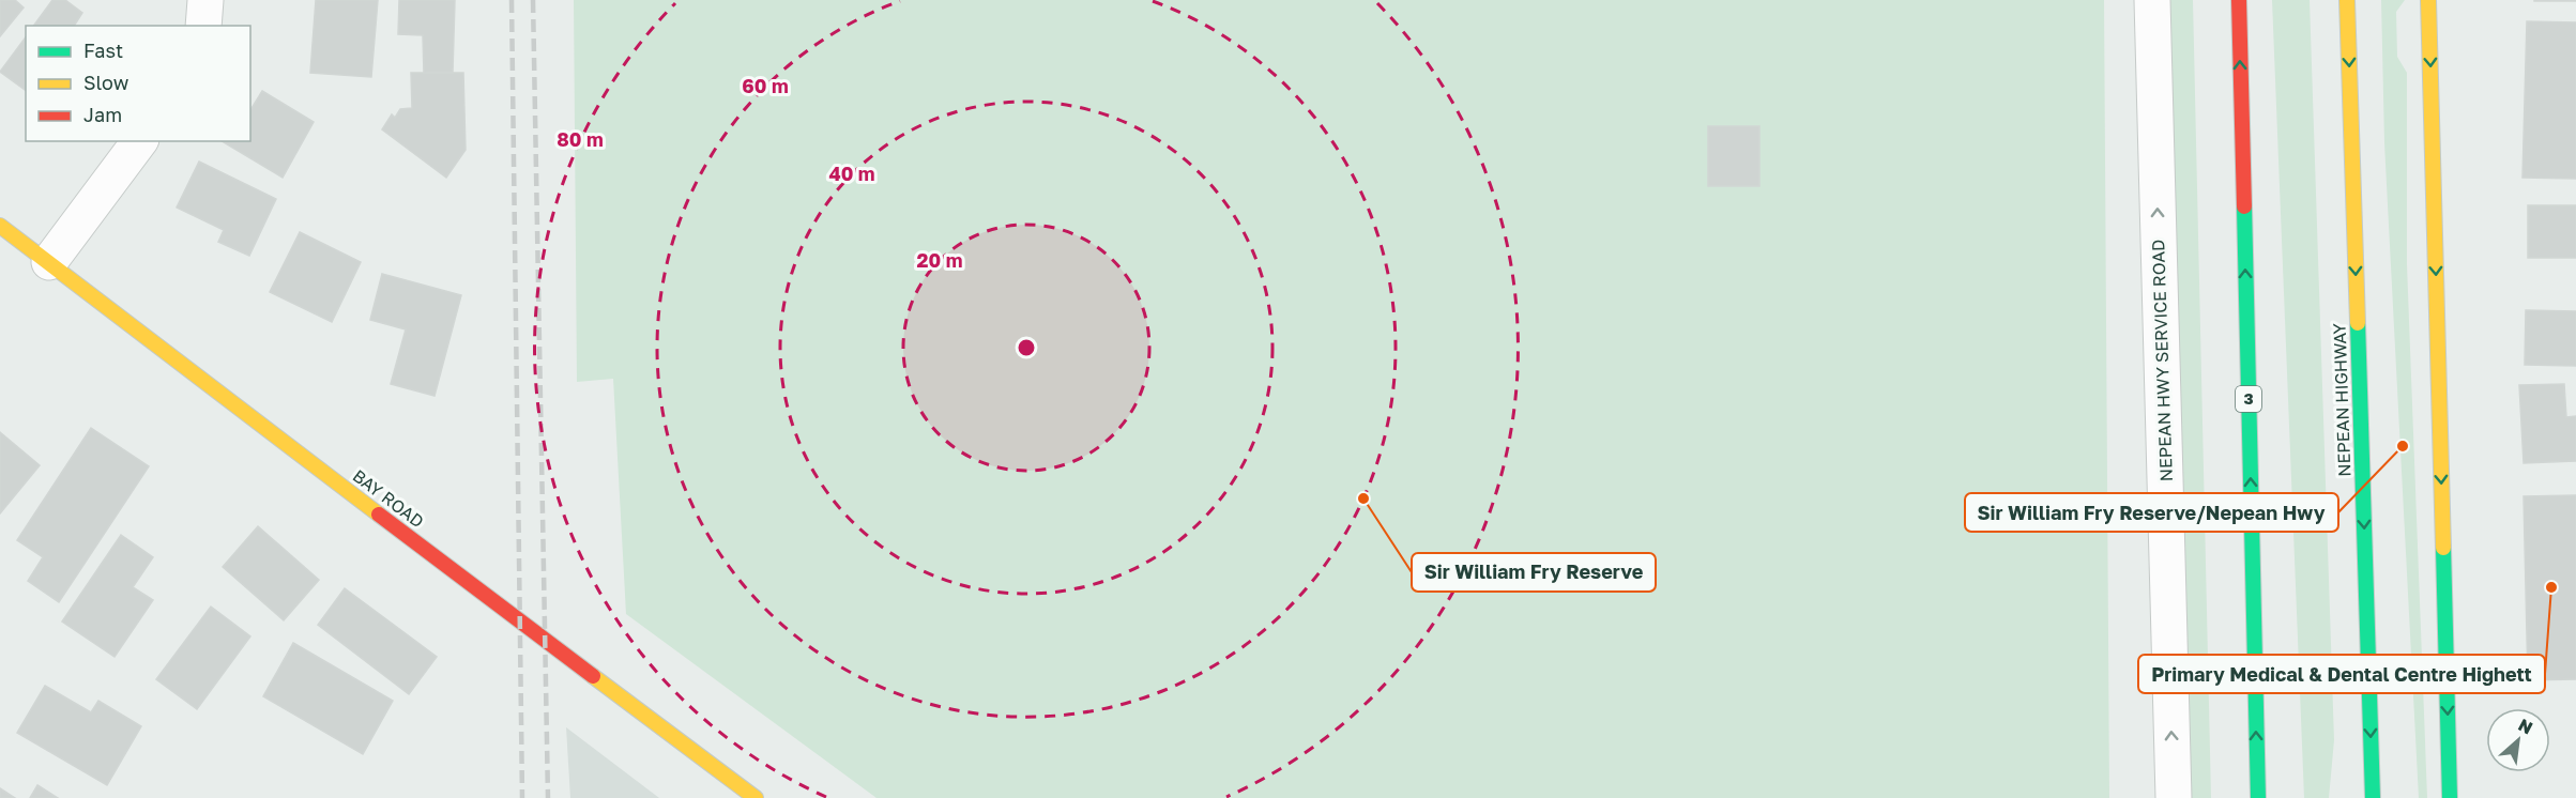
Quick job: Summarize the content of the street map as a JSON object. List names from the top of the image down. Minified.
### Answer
{"streets":{"main road":["3","NEPEAN HIGHWAY","BAY ROAD"],"street":["NEPEAN HWY SERVICE ROAD"]},"one_way":["NEPEAN HWY SERVICE ROAD"],"places":["Sir William Fry Reserve/Nepean Hwy","Sir William Fry Reserve","Primary Medical & Dental Centre Highett"],"legend":["Fast","Slow","Jam"],"north":"top right","rings":["60 m","80 m","40 m","20 m"]}
